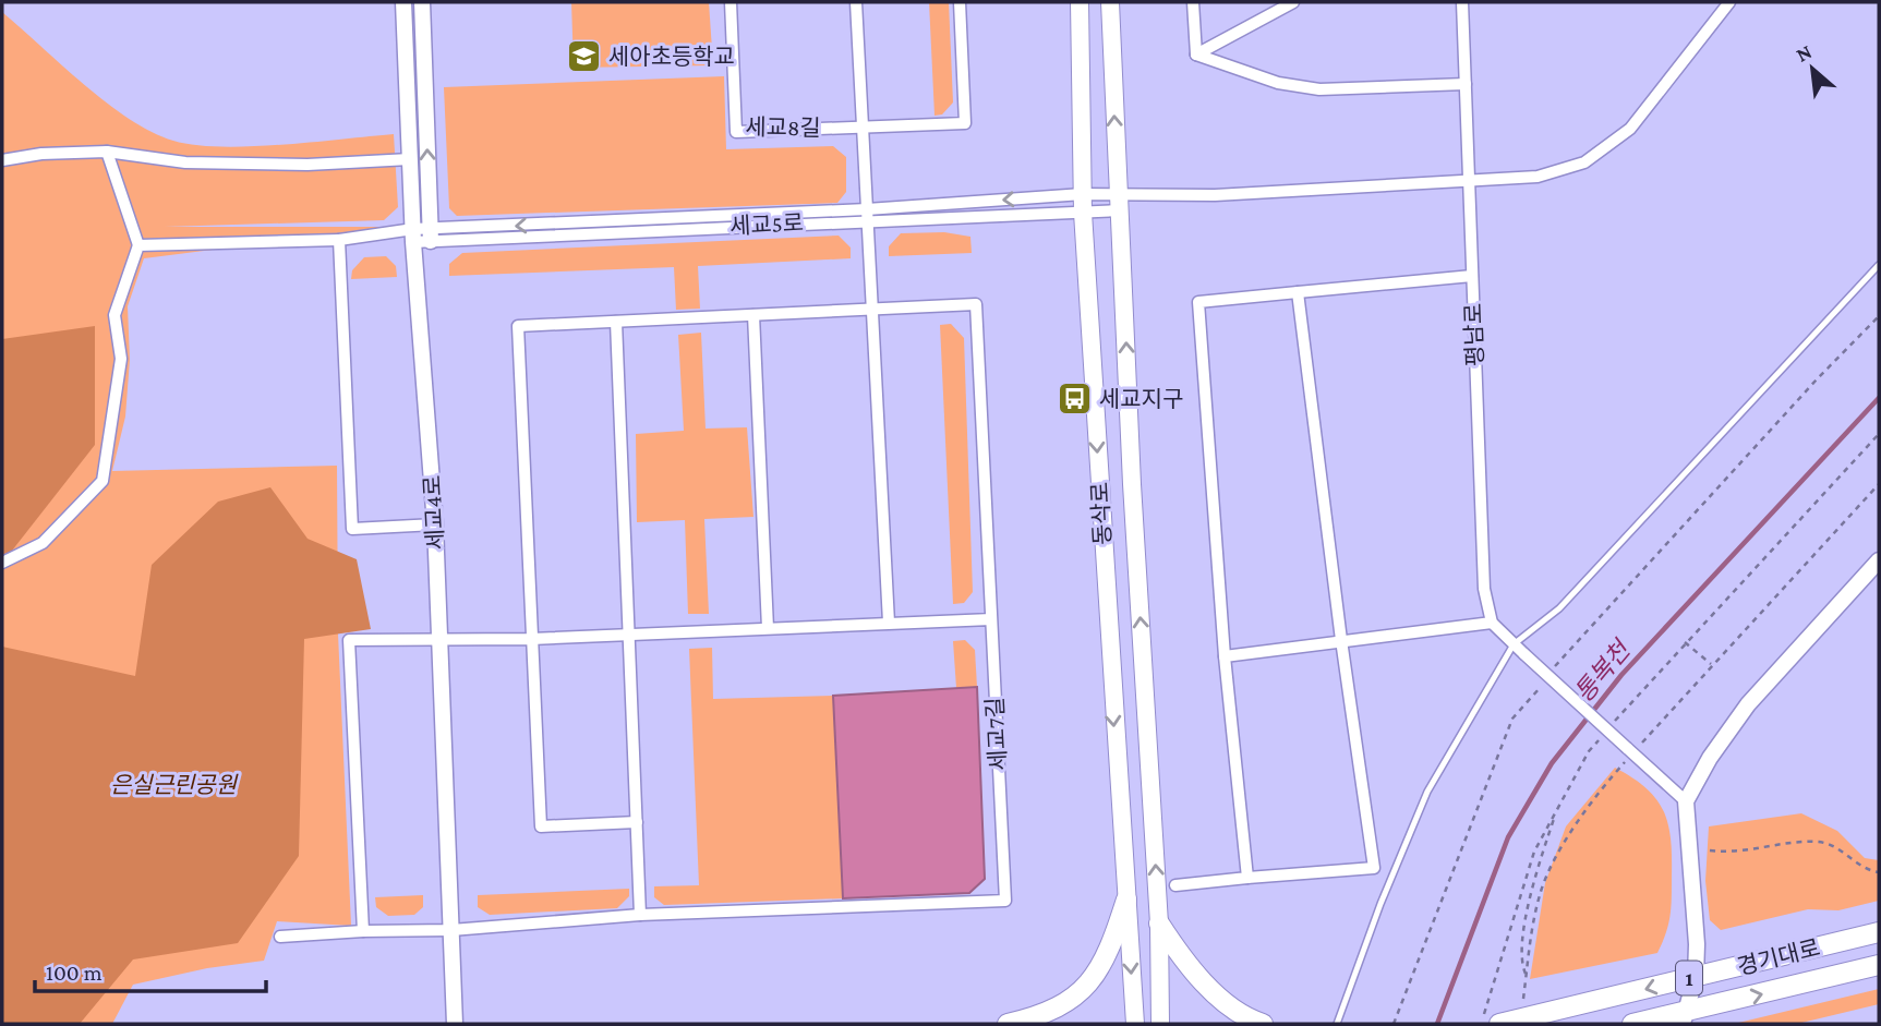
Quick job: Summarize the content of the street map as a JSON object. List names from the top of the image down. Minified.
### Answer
{"streets":{"main road":["동삭로","경기대로","1"],"street":["세교8길","세교5로","평남로","세교4로","세교7길"]},"crossings":[["세교5로","세교4로"],["세교5로","동삭로"],["세교4로","세교7길"]],"water":["통복천"],"parks":["은실근린공원"],"places":{"school or university":["세아초등학교"],"bus stop":["세교지구"]},"scale_bar":"100 m","north":"top left"}
